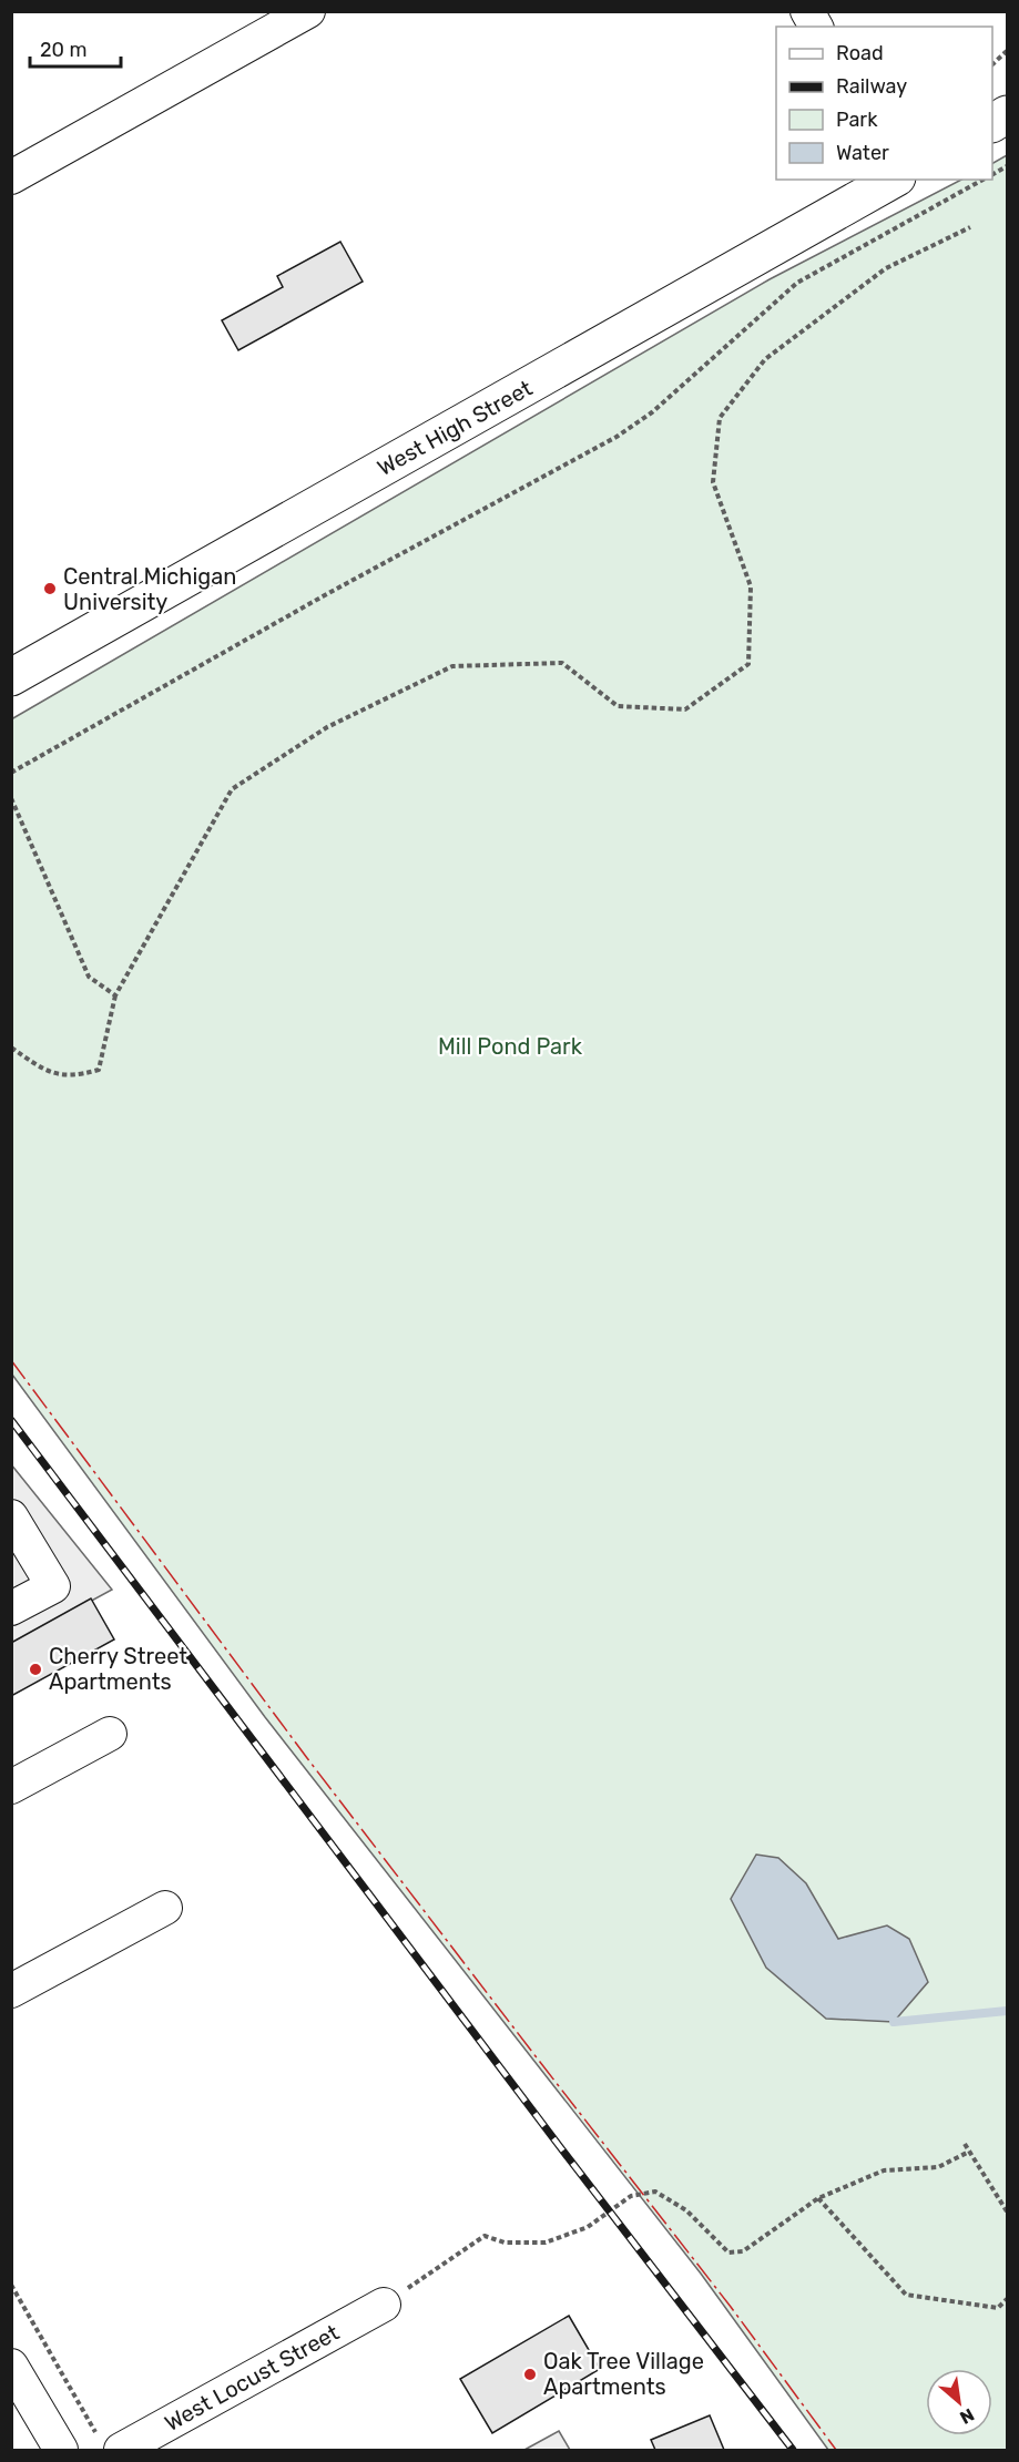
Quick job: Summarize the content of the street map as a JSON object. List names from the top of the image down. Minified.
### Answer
{"streets":{"main road":["West High Street"],"street":["West Locust Street"]},"parks":["Mill Pond Park"],"places":["Central Michigan University","Cherry Street Apartments","Oak Tree Village Apartments"],"legend":["Road","Railway","Park","Water"],"scale_bar":"20 m","north":"bottom right"}
